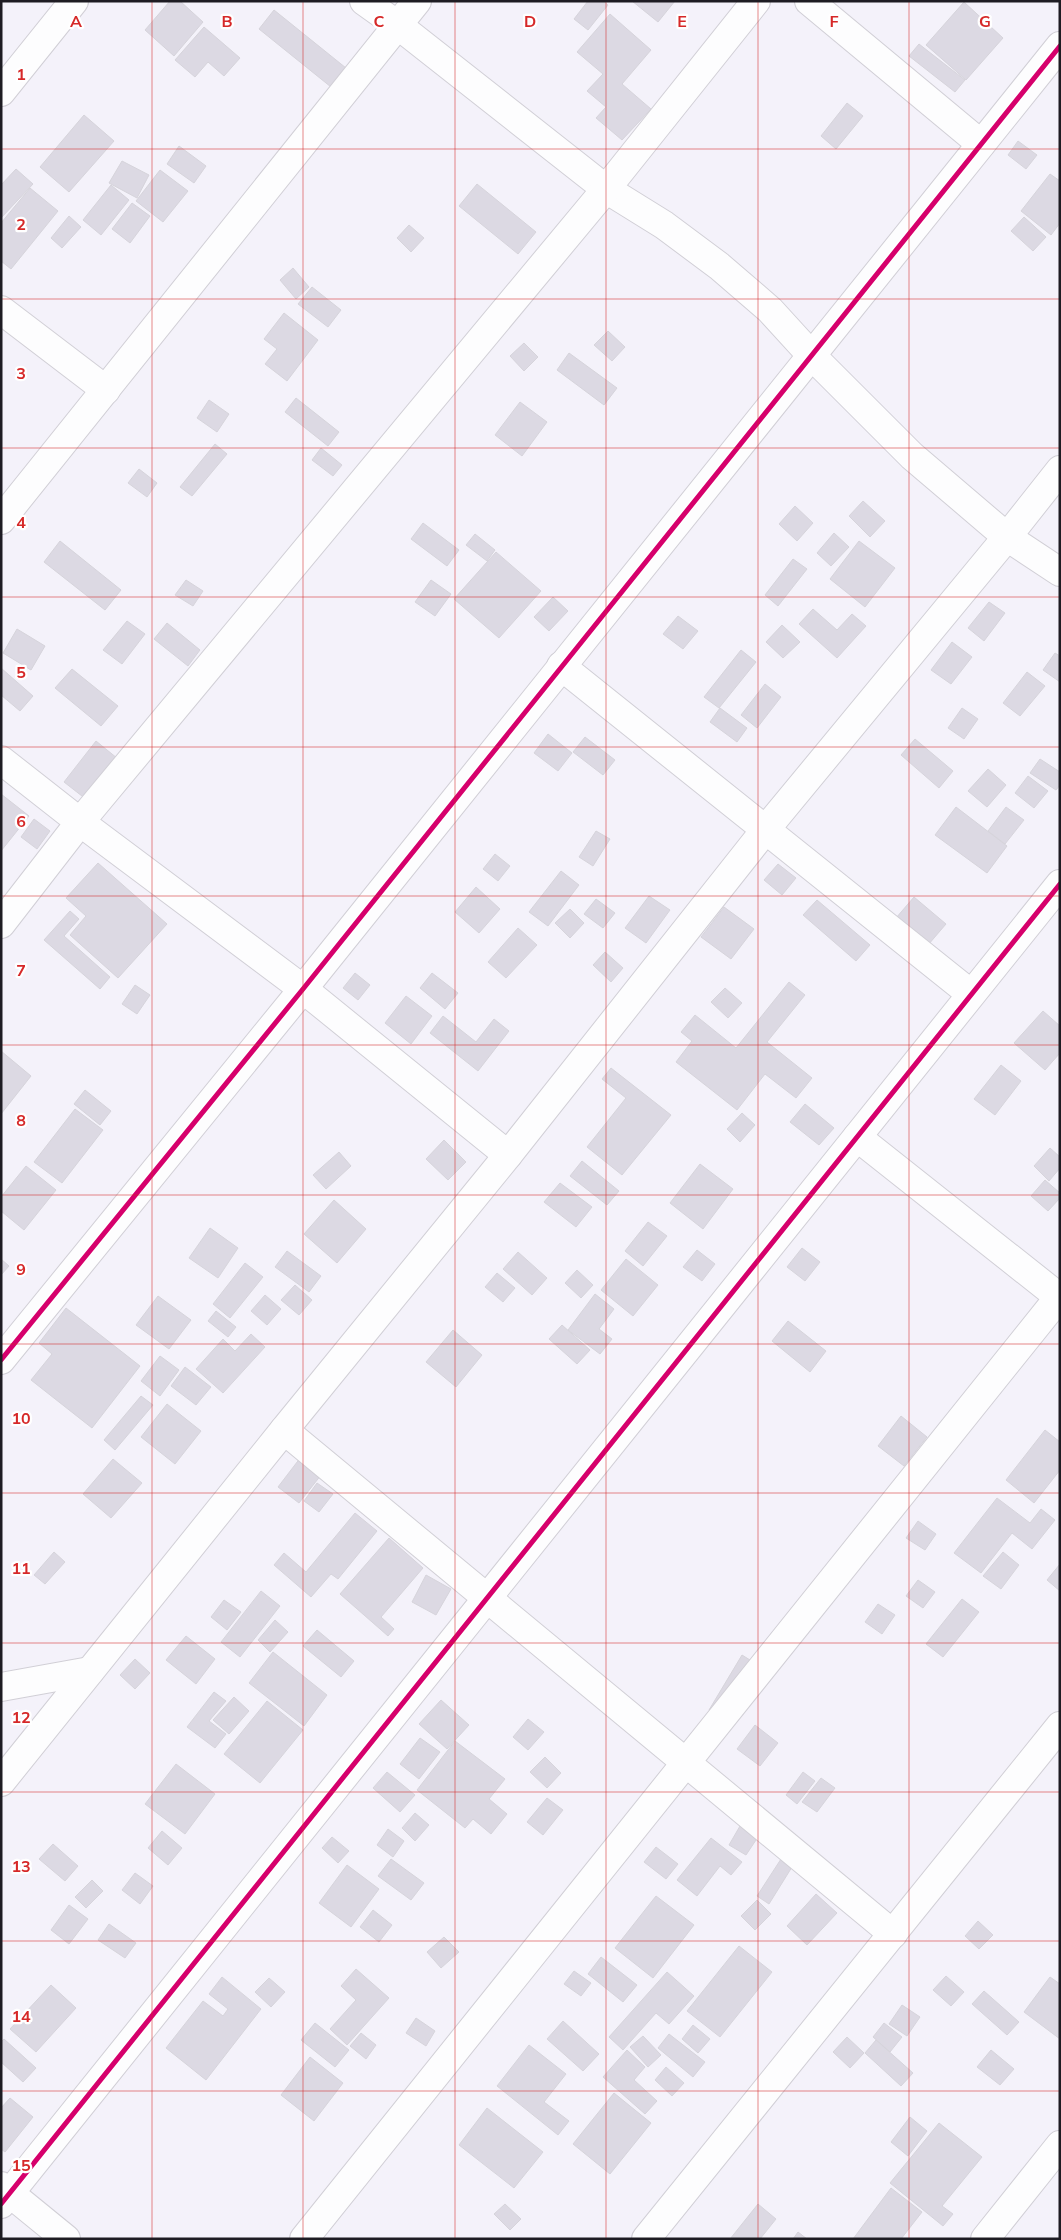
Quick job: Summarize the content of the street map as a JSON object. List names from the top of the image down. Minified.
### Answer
{"grid":{"columns":["A","B","C","D","E","F","G"],"rows":["1","2","3","4","5","6","7","8","9","10","11","12","13","14","15"]}}
